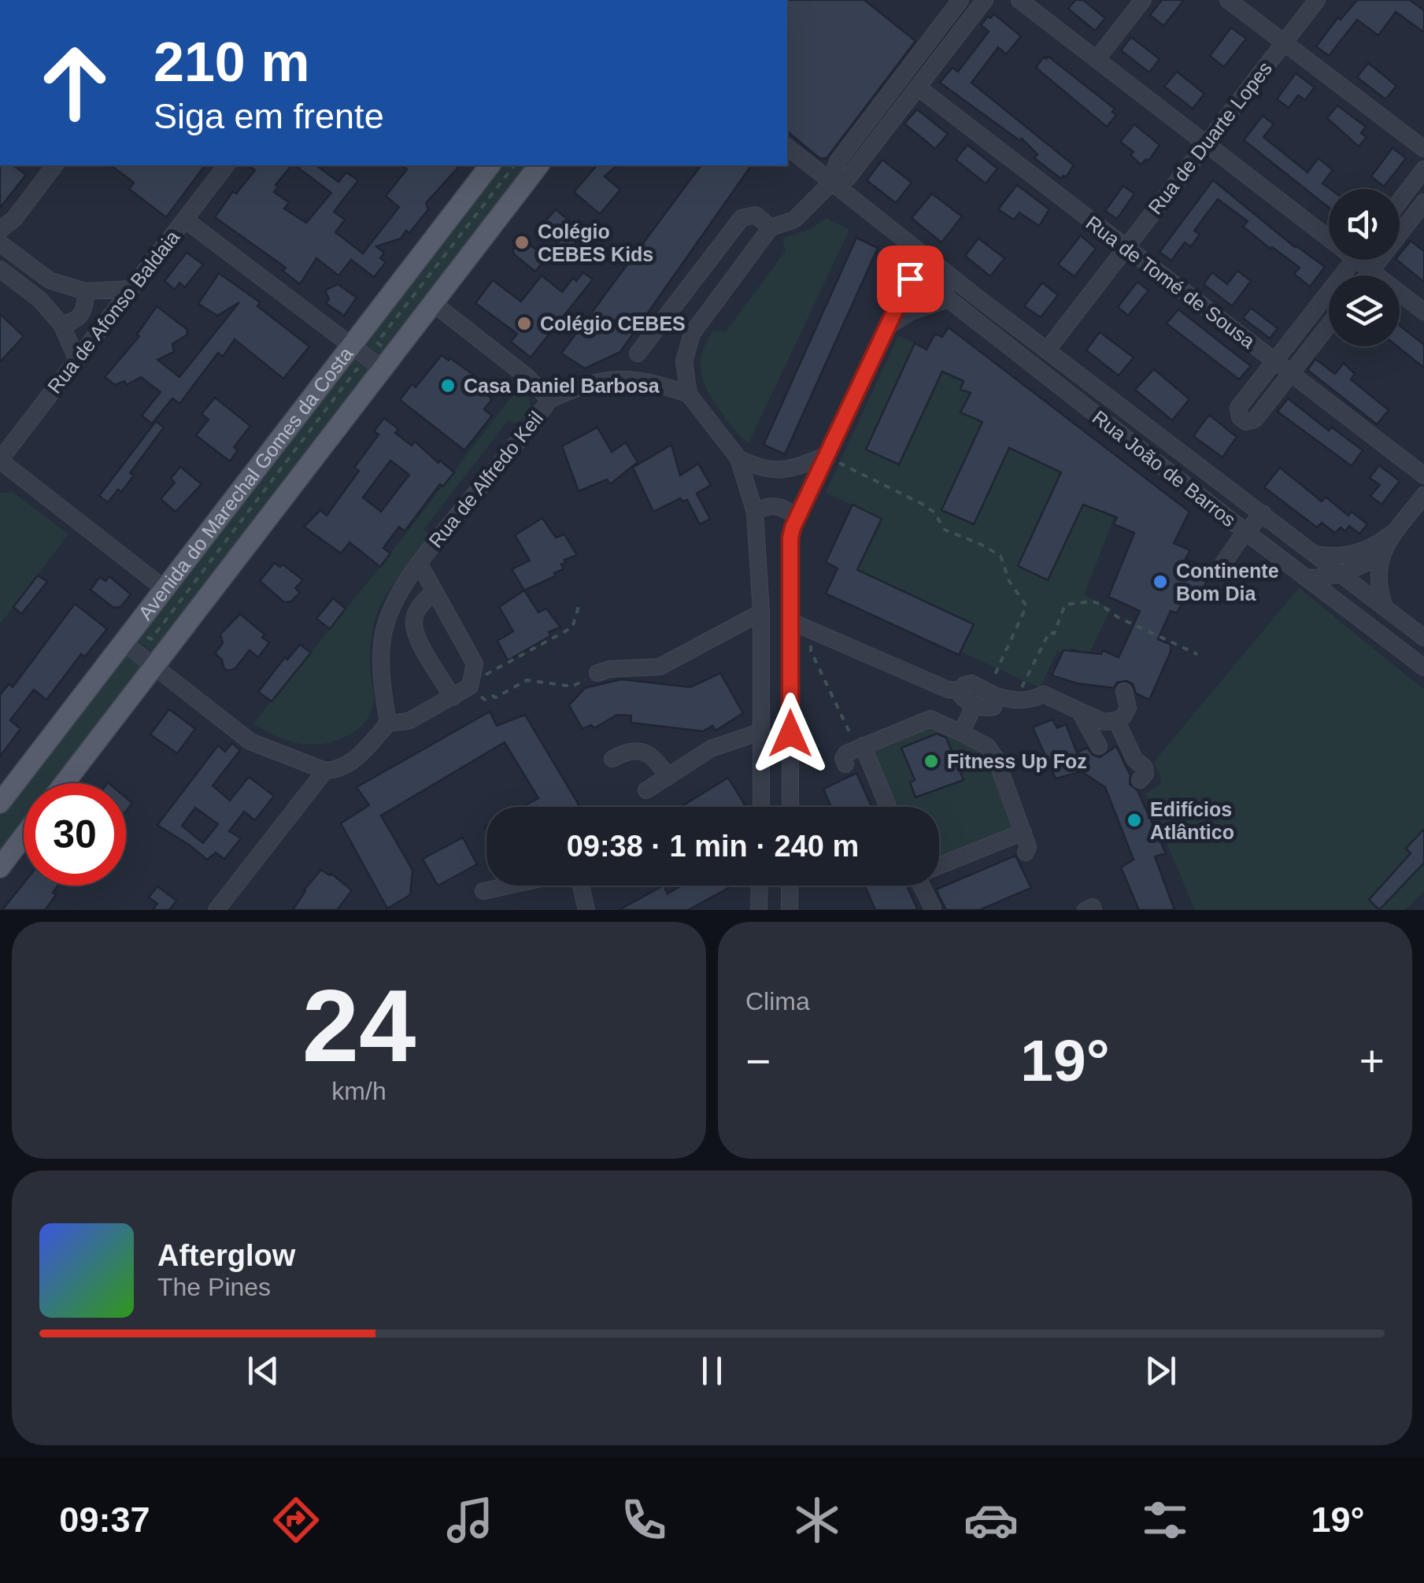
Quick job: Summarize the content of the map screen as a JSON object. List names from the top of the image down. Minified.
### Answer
{"streets":{"main road":["Avenida do Marechal Gomes da Costa"],"street":["Rua de Duarte Lopes","Rua de Tomé de Sousa","Rua de Afonso Baldaia","Rua João de Barros","Rua de Alfredo Keil"]},"crossings":[["Rua de Duarte Lopes","Rua de Tomé de Sousa"],["Rua de Duarte Lopes","Rua João de Barros"]],"places":["Colégio CEBES Kids","Colégio CEBES","Casa Daniel Barbosa","Continente Bom Dia","Fitness Up Foz","Edifícios Atlântico"],"page":{"turn":["210 m","Siga em frente"],"limit":"30","trip":"09:38 · 1 min · 240 m","tile":[["24","km/h"],"Clima"],"heat":["−","19°","+"],"song":["Afterglow","The Pines"],"tabs":["09:37","19°"]}}
